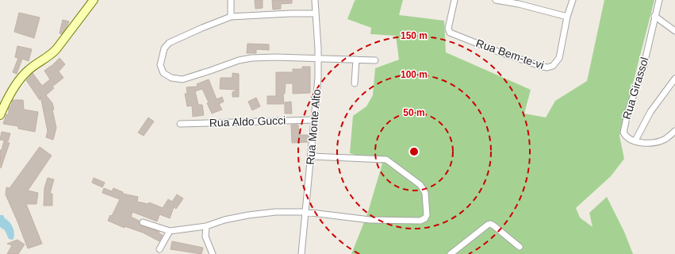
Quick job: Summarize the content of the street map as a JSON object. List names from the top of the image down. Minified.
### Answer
{"streets":{"street":["Rua Bem-te-vi","Rua Girassol","Rua Aldo Gucci","Rua Monte Alto"]},"crossings":[["Rua Aldo Gucci","Rua Monte Alto"]],"rings":["150 m","100 m","50 m"]}
